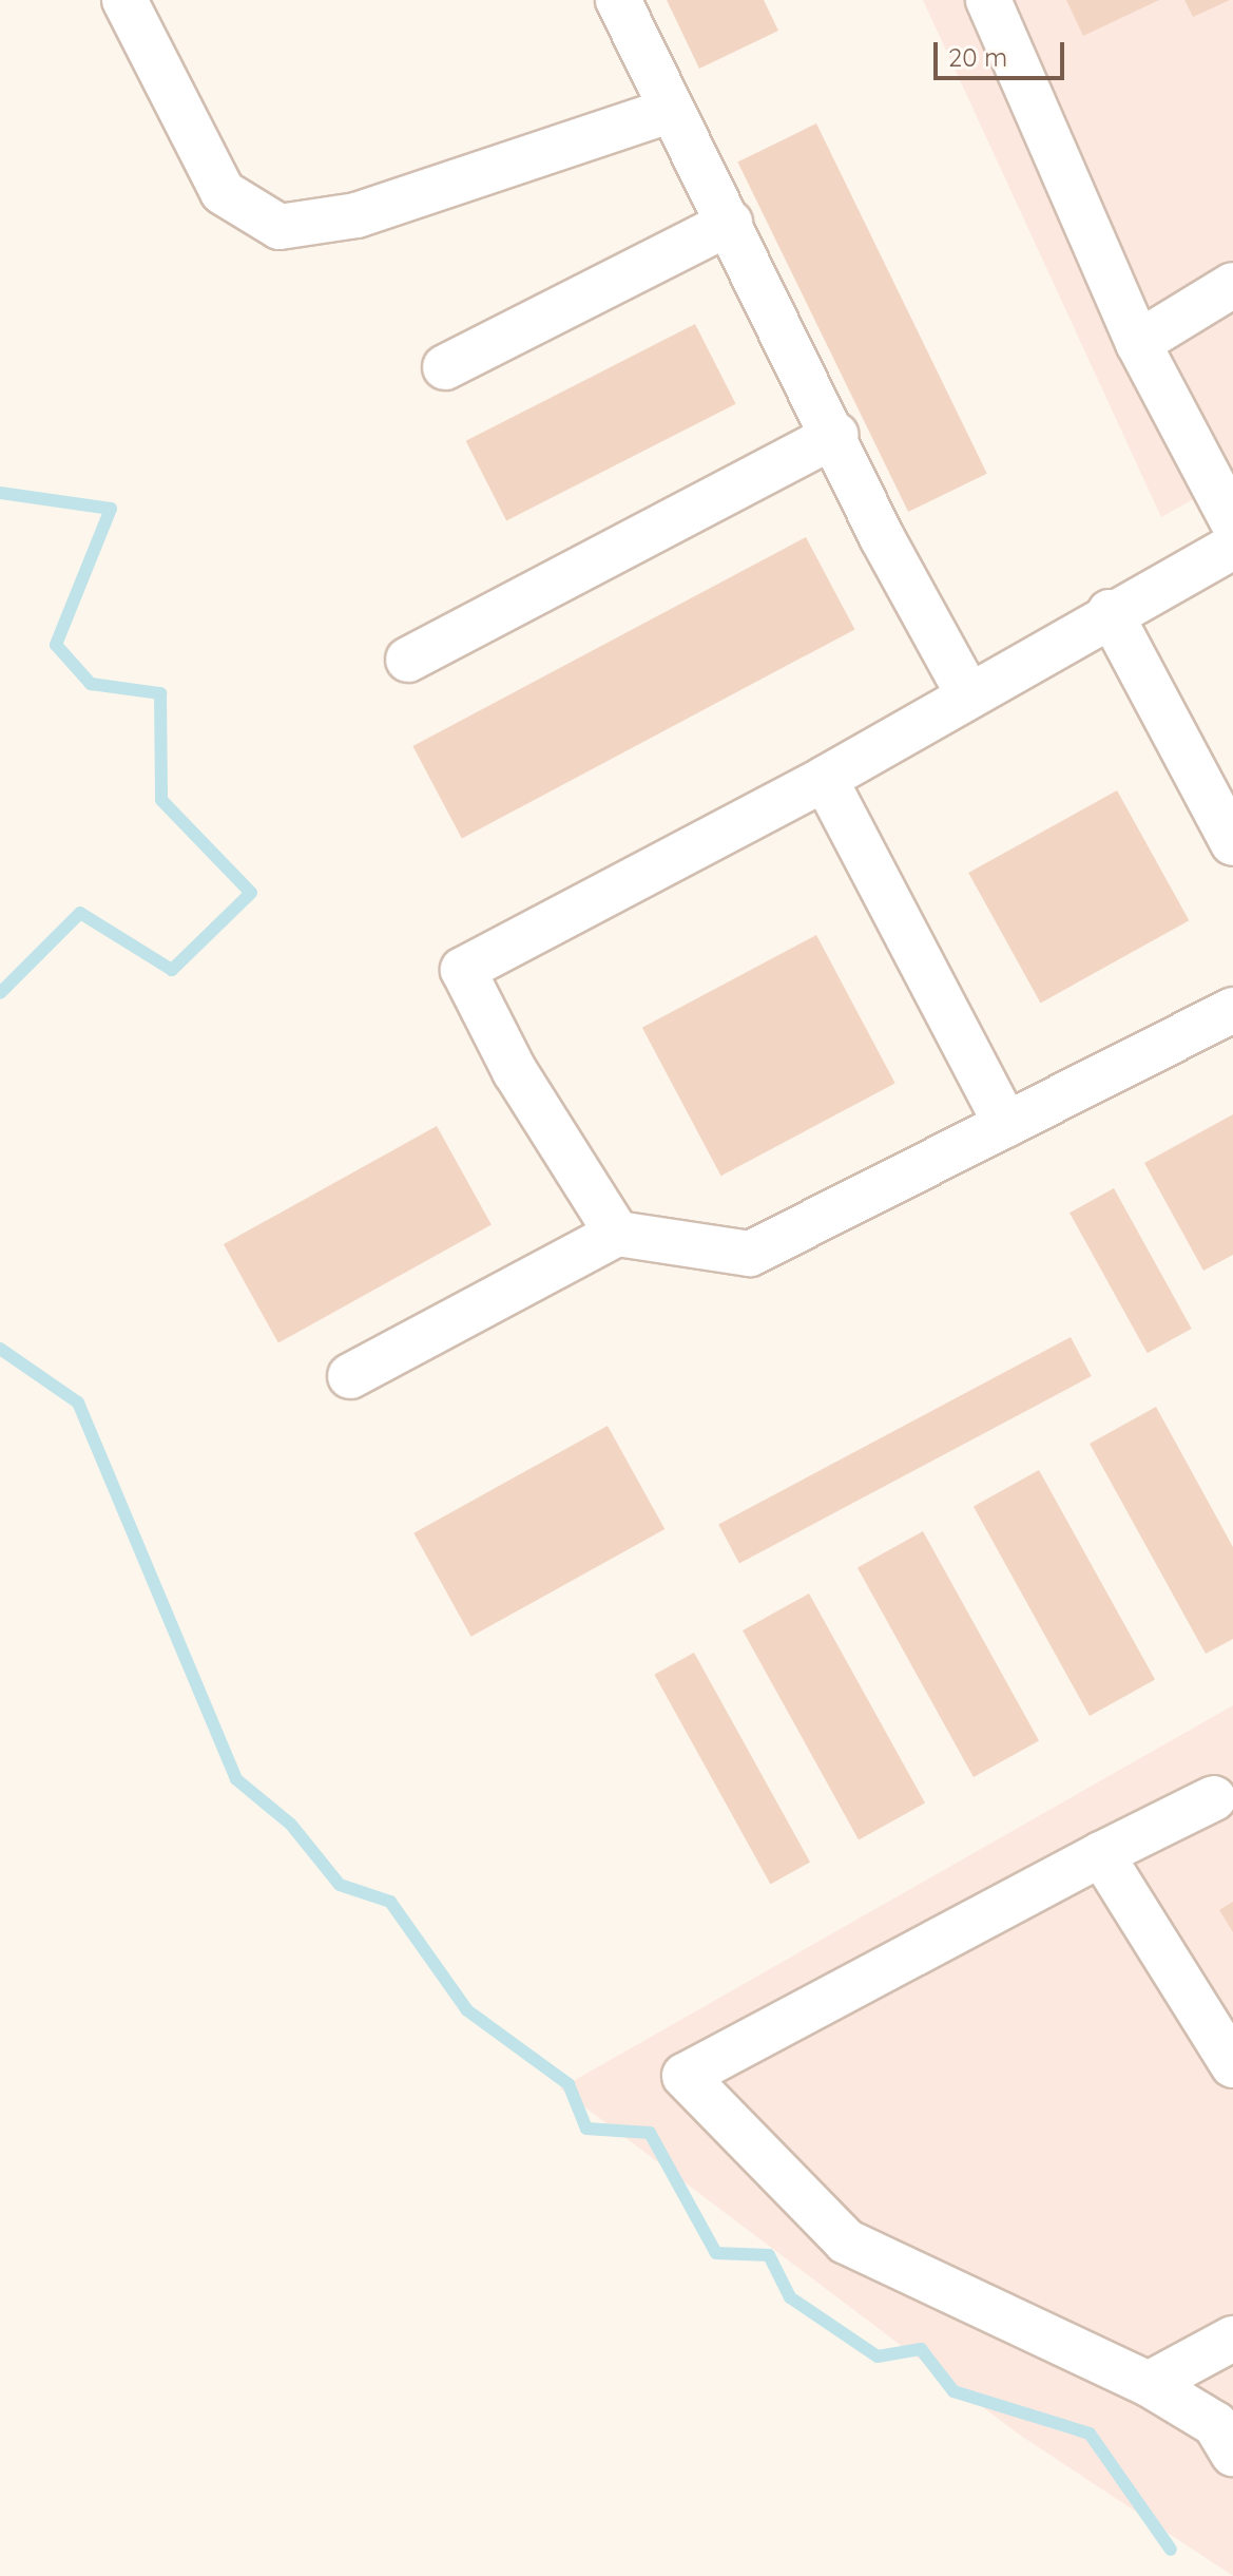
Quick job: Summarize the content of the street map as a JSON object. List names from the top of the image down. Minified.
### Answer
{"scale_bar":"20 m"}
